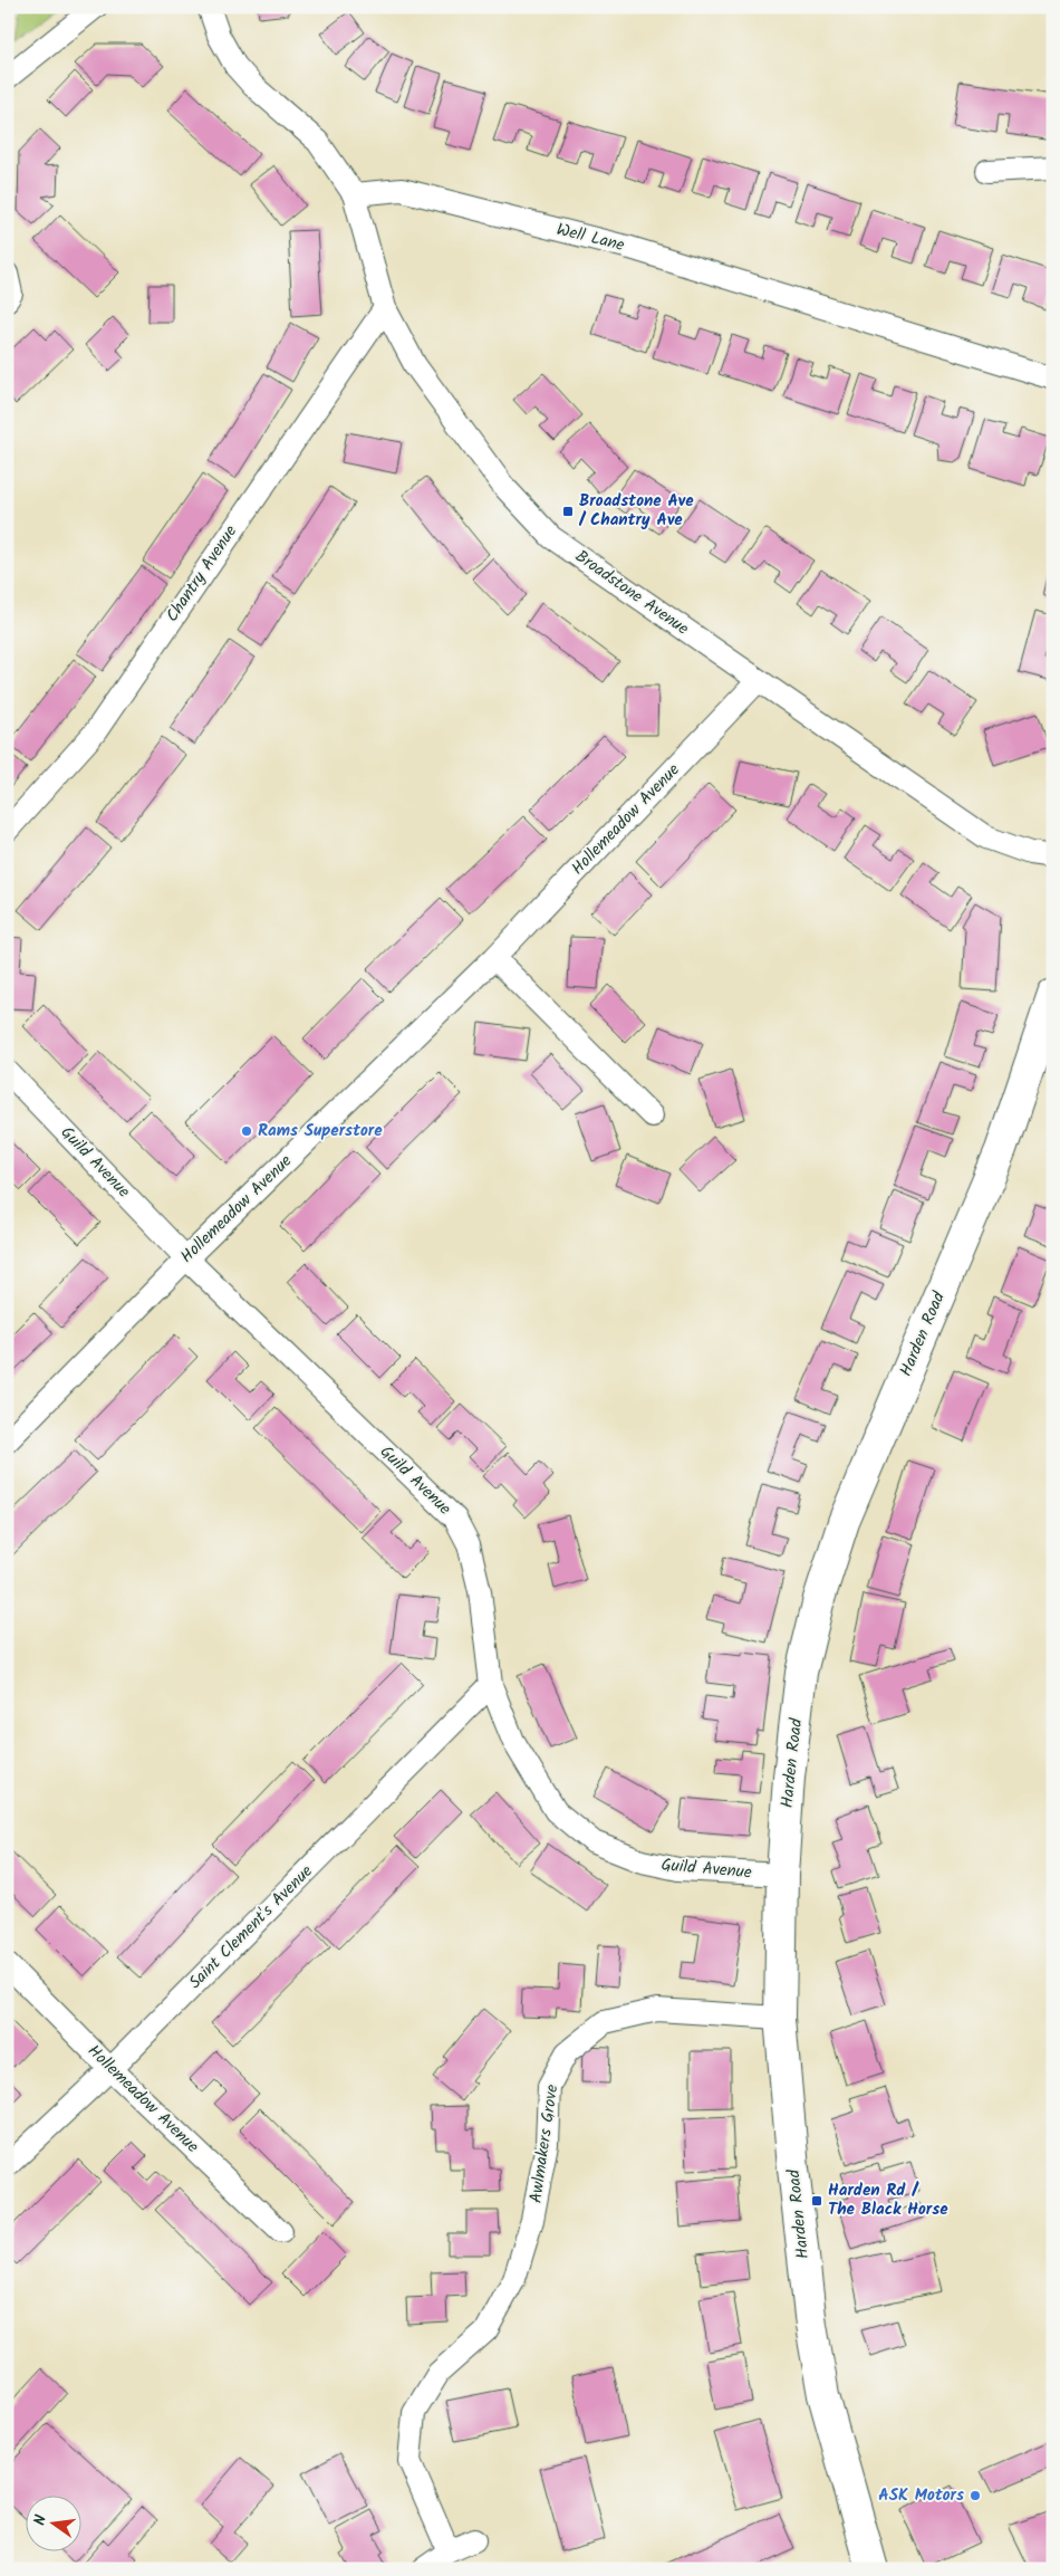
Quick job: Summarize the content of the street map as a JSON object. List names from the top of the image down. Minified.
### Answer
{"streets":{"street":["Well Lane","Chantry Avenue","Broadstone Avenue","Hollemeadow Avenue","Guild Avenue","Harden Road","Saint Clement's Avenue","Awlmakers Grove"]},"crossings":[["Well Lane","Broadstone Avenue"],["Chantry Avenue","Broadstone Avenue"],["Broadstone Avenue","Hollemeadow Avenue"],["Hollemeadow Avenue","Guild Avenue"],["Hollemeadow Avenue","Saint Clement's Avenue"],["Guild Avenue","Harden Road"],["Guild Avenue","Saint Clement's Avenue"],["Harden Road","Awlmakers Grove"]],"places":{"transit":["Broadstone Ave / Chantry Ave","Harden Rd / The Black Horse"],"other":["Rams Superstore","ASK Motors"]},"north":"left"}
